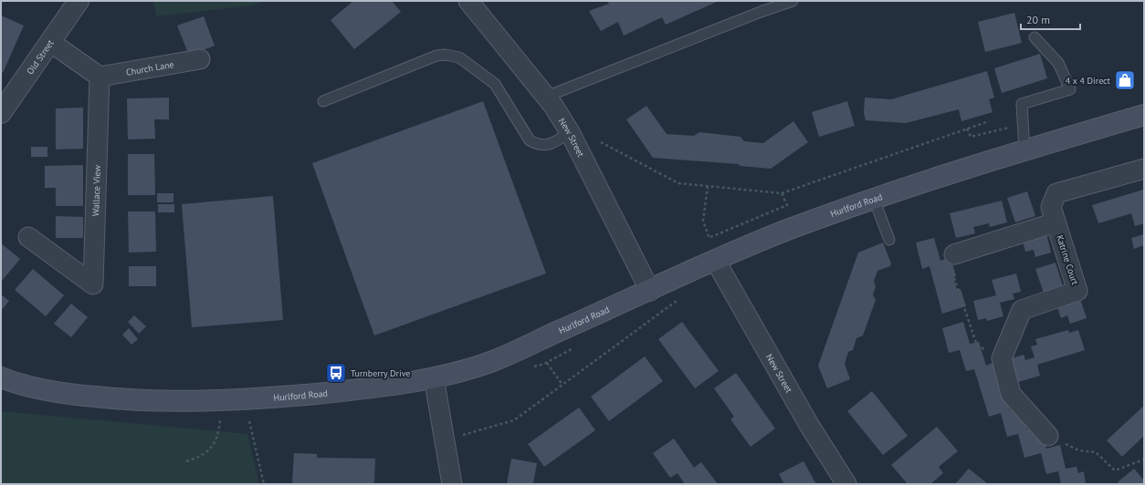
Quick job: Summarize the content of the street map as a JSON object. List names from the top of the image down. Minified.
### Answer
{"streets":{"main road":["Hurlford Road"],"street":["Old Street","Church Lane","New Street","Wallace View","Katrine Court"]},"crossings":[["Church Lane","Wallace View"],["New Street","Hurlford Road"]],"places":{"shop":["4 x 4 Direct"],"bus stop":["Turnberry Drive"]},"scale_bar":"20 m"}
